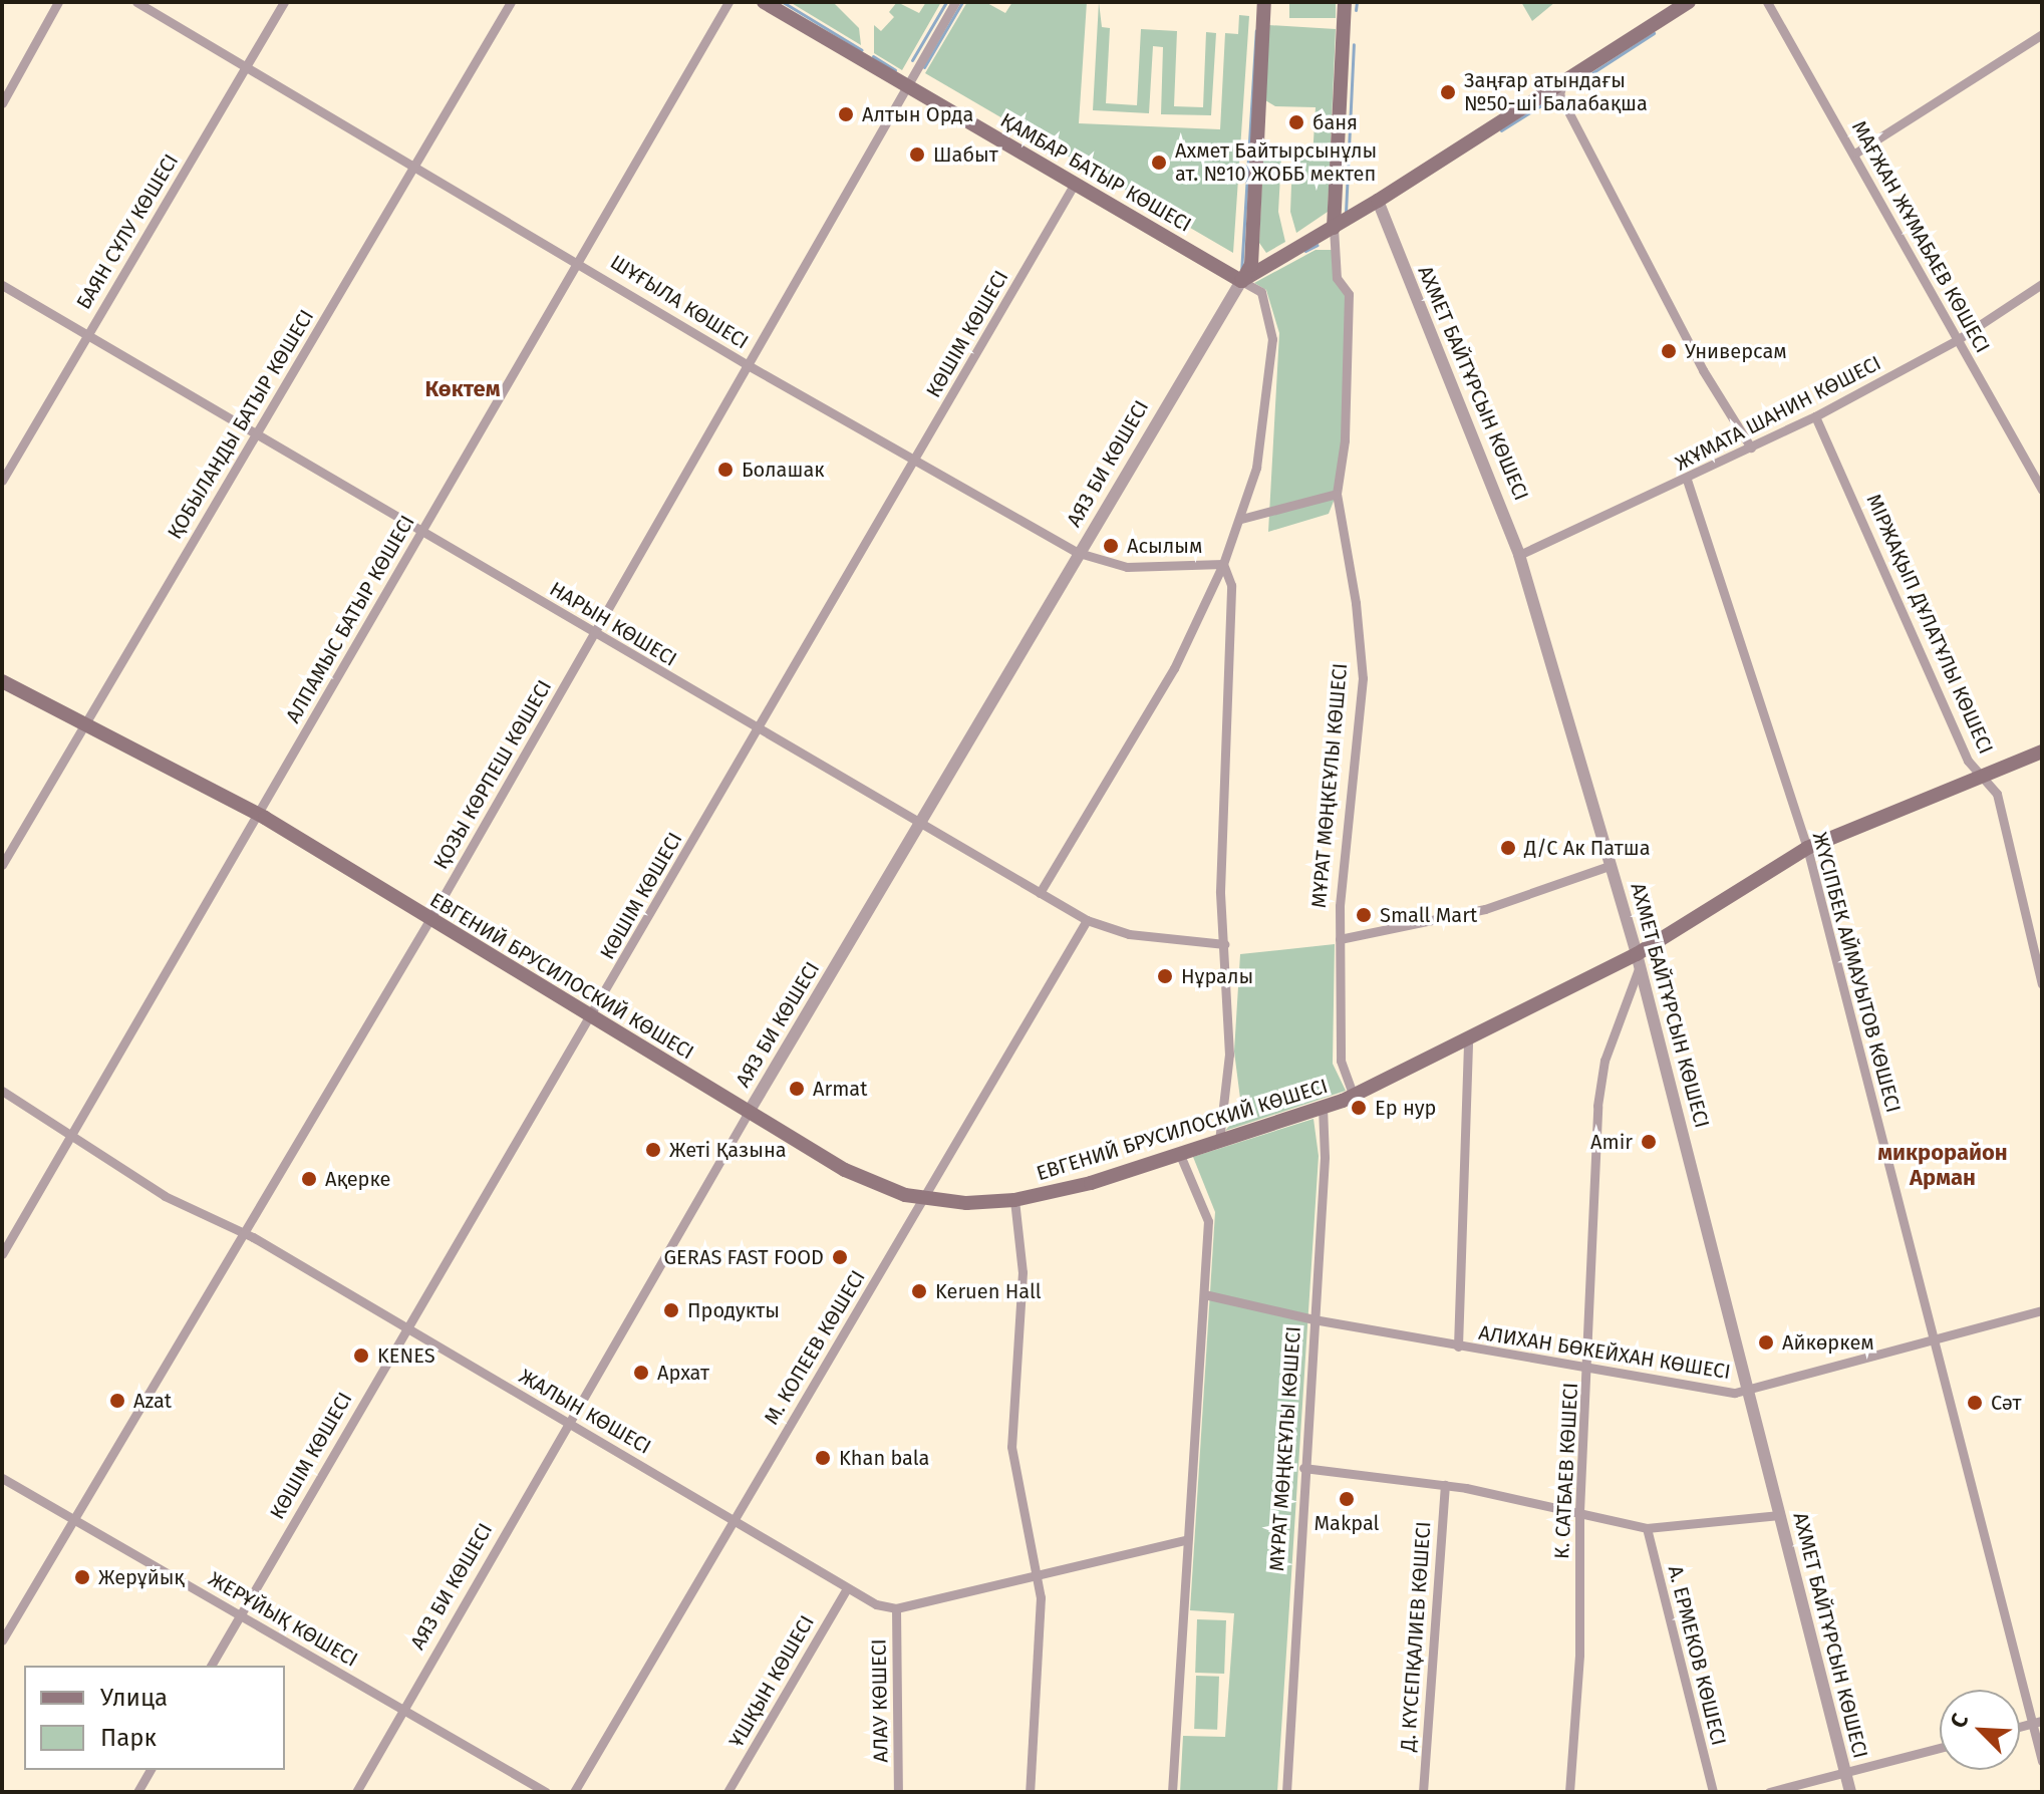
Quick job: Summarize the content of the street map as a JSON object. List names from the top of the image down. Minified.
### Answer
{"streets":{"main road":["ҚАМБАР БАТЫР КӨШЕСІ","МҰРАТ МӨҢКЕҰЛЫ КӨШЕСІ","ЕВГЕНИЙ БРУСИЛОСКИЙ КӨШЕСІ"],"street":["БАЯН СҰЛУ КӨШЕСІ","МАҒЖАН ЖҰМАБАЕВ КӨШЕСІ","ШҰҒЫЛА КӨШЕСІ","КӨШІМ КӨШЕСІ","АХМЕТ БАЙТҰРСЫН КӨШЕСІ","ЖҰМАТА ШАНИН КӨШЕСІ","ҚОБЫЛАНДЫ БАТЫР КӨШЕСІ","АЯЗ БИ КӨШЕСІ","АЛПАМЫС БАТЫР КӨШЕСІ","НАРЫН КӨШЕСІ","МІРЖАҚЫП ДҰЛАТҰЛЫ КӨШЕСІ","ҚОЗЫ КӨРПЕШ КӨШЕСІ","ЖҮСІПБЕК АЙМАУЫТОВ КӨШЕСІ","М. КОПЕЕВ КӨШЕСІ","АЛИХАН БӨКЕЙХАН КӨШЕСІ","ЖАЛЫН КӨШЕСІ","К. САТБАЕВ КӨШЕСІ","ЖЕРҰЙЫҚ КӨШЕСІ","Д. КҮСЕПҚАЛИЕВ КӨШЕСІ","А. ЕРМЕКОВ КӨШЕСІ","ҰШҚЫН КӨШЕСІ","АЛАУ КӨШЕСІ"]},"crossings":[["ҚАМБАР БАТЫР КӨШЕСІ","КӨШІМ КӨШЕСІ"],["ҚАМБАР БАТЫР КӨШЕСІ","АЯЗ БИ КӨШЕСІ"],["ҚАМБАР БАТЫР КӨШЕСІ","ҚОЗЫ КӨРПЕШ КӨШЕСІ"],["БАЯН СҰЛУ КӨШЕСІ","ШҰҒЫЛА КӨШЕСІ"],["БАЯН СҰЛУ КӨШЕСІ","НАРЫН КӨШЕСІ"],["МАҒЖАН ЖҰМАБАЕВ КӨШЕСІ","ЖҰМАТА ШАНИН КӨШЕСІ"],["ШҰҒЫЛА КӨШЕСІ","КӨШІМ КӨШЕСІ"],["ШҰҒЫЛА КӨШЕСІ","ҚОБЫЛАНДЫ БАТЫР КӨШЕСІ"],["ШҰҒЫЛА КӨШЕСІ","АЯЗ БИ КӨШЕСІ"],["ШҰҒЫЛА КӨШЕСІ","АЛПАМЫС БАТЫР КӨШЕСІ"],["ШҰҒЫЛА КӨШЕСІ","ҚОЗЫ КӨРПЕШ КӨШЕСІ"],["КӨШІМ КӨШЕСІ","НАРЫН КӨШЕСІ"],["КӨШІМ КӨШЕСІ","ЕВГЕНИЙ БРУСИЛОСКИЙ КӨШЕСІ"],["КӨШІМ КӨШЕСІ","ЖАЛЫН КӨШЕСІ"],["КӨШІМ КӨШЕСІ","ЖЕРҰЙЫҚ КӨШЕСІ"],["АХМЕТ БАЙТҰРСЫН КӨШЕСІ","ЖҰМАТА ШАНИН КӨШЕСІ"],["АХМЕТ БАЙТҰРСЫН КӨШЕСІ","ЕВГЕНИЙ БРУСИЛОСКИЙ КӨШЕСІ"],["АХМЕТ БАЙТҰРСЫН КӨШЕСІ","АЛИХАН БӨКЕЙХАН КӨШЕСІ"],["АХМЕТ БАЙТҰРСЫН КӨШЕСІ","К. САТБАЕВ КӨШЕСІ"],["ЖҰМАТА ШАНИН КӨШЕСІ","МІРЖАҚЫП ДҰЛАТҰЛЫ КӨШЕСІ"],["ЖҰМАТА ШАНИН КӨШЕСІ","ЖҮСІПБЕК АЙМАУЫТОВ КӨШЕСІ"],["ҚОБЫЛАНДЫ БАТЫР КӨШЕСІ","НАРЫН КӨШЕСІ"],["ҚОБЫЛАНДЫ БАТЫР КӨШЕСІ","ЕВГЕНИЙ БРУСИЛОСКИЙ КӨШЕСІ"],["АЯЗ БИ КӨШЕСІ","НАРЫН КӨШЕСІ"],["АЯЗ БИ КӨШЕСІ","ЕВГЕНИЙ БРУСИЛОСКИЙ КӨШЕСІ"],["АЯЗ БИ КӨШЕСІ","ЖАЛЫН КӨШЕСІ"],["АЯЗ БИ КӨШЕСІ","ЖЕРҰЙЫҚ КӨШЕСІ"],["АЛПАМЫС БАТЫР КӨШЕСІ","НАРЫН КӨШЕСІ"],["АЛПАМЫС БАТЫР КӨШЕСІ","ЕВГЕНИЙ БРУСИЛОСКИЙ КӨШЕСІ"],["АЛПАМЫС БАТЫР КӨШЕСІ","ЖАЛЫН КӨШЕСІ"],["НАРЫН КӨШЕСІ","ҚОЗЫ КӨРПЕШ КӨШЕСІ"],["НАРЫН КӨШЕСІ","М. КОПЕЕВ КӨШЕСІ"],["МІРЖАҚЫП ДҰЛАТҰЛЫ КӨШЕСІ","ЕВГЕНИЙ БРУСИЛОСКИЙ КӨШЕСІ"],["ҚОЗЫ КӨРПЕШ КӨШЕСІ","ЕВГЕНИЙ БРУСИЛОСКИЙ КӨШЕСІ"],["ҚОЗЫ КӨРПЕШ КӨШЕСІ","ЖАЛЫН КӨШЕСІ"],["ҚОЗЫ КӨРПЕШ КӨШЕСІ","ЖЕРҰЙЫҚ КӨШЕСІ"],["МҰРАТ МӨҢКЕҰЛЫ КӨШЕСІ","ЕВГЕНИЙ БРУСИЛОСКИЙ КӨШЕСІ"],["МҰРАТ МӨҢКЕҰЛЫ КӨШЕСІ","АЛИХАН БӨКЕЙХАН КӨШЕСІ"],["ЖҮСІПБЕК АЙМАУЫТОВ КӨШЕСІ","ЕВГЕНИЙ БРУСИЛОСКИЙ КӨШЕСІ"],["ЖҮСІПБЕК АЙМАУЫТОВ КӨШЕСІ","АЛИХАН БӨКЕЙХАН КӨШЕСІ"],["ЕВГЕНИЙ БРУСИЛОСКИЙ КӨШЕСІ","М. КОПЕЕВ КӨШЕСІ"],["ЕВГЕНИЙ БРУСИЛОСКИЙ КӨШЕСІ","К. САТБАЕВ КӨШЕСІ"],["М. КОПЕЕВ КӨШЕСІ","ЖАЛЫН КӨШЕСІ"],["АЛИХАН БӨКЕЙХАН КӨШЕСІ","К. САТБАЕВ КӨШЕСІ"],["ЖАЛЫН КӨШЕСІ","ҰШҚЫН КӨШЕСІ"],["ЖАЛЫН КӨШЕСІ","АЛАУ КӨШЕСІ"]],"districts":["Көктем","микрорайон Арман"],"places":["Заңғар атындағы №50-ші Балабақша","Алтын Орда","баня","Шабыт","Ахмет Байтырсынұлы ат. №10 ЖОББ мектеп","Универсам","Болашак","Асылым","Д/С Ак Патша","Small Mart","Нұралы","Armat","Ер нур","Amir","Жеті Қазына","Ақерке","GERAS FAST FOOD","Keruen Hall","Продукты","Айкөркем","KENES","Архат","Azat","Сәт","Khan bala","Makpal","Жерұйық"],"legend":["Улица","Парк"],"north":"top left"}
